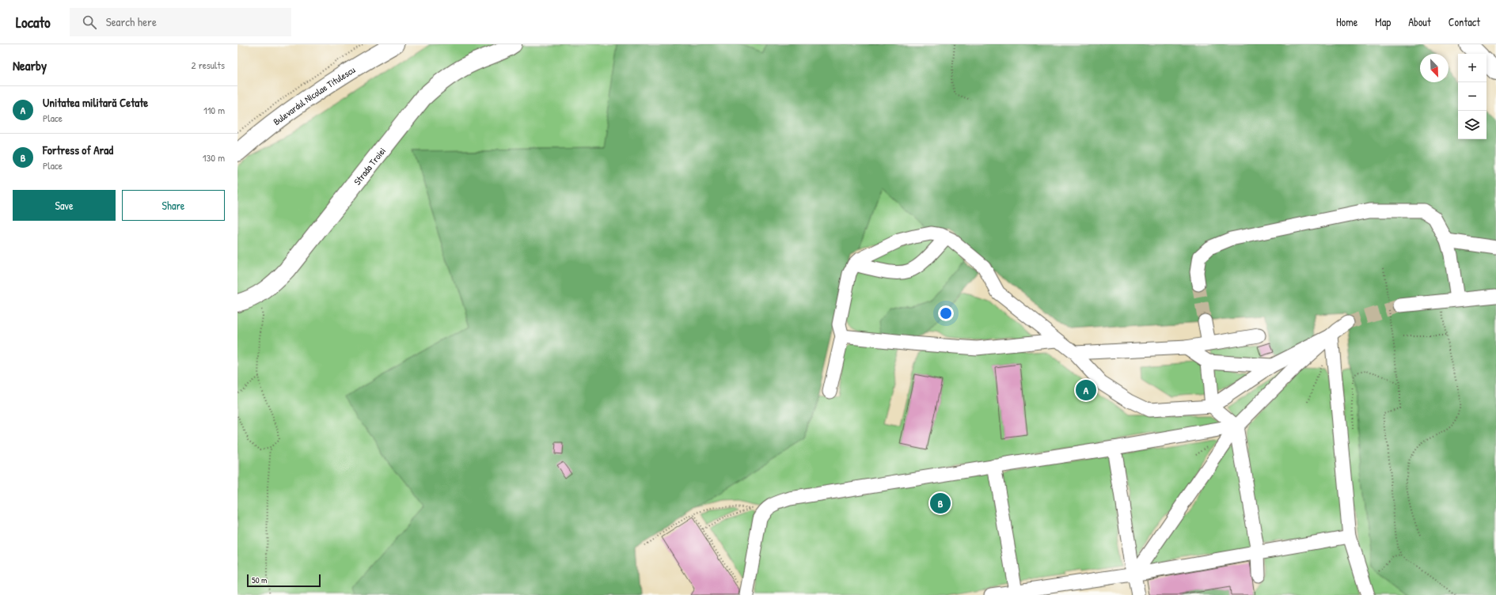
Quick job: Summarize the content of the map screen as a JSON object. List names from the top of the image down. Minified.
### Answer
{"streets":{"main road":["Bulevardul Nicolae Titulescu","Strada Troiei"]},"scale_bar":"50 m","north":"bottom right","page":{"header":"Locato","search":"Search here","nav":["Home","Map","About","Contact"],"heading":["Nearby","2 results"],"map_buttons":["+","−"],"list":[{"mark":"A","name":"Unitatea militară Cetate","note":"Place","value":"110 m"},{"mark":"B","name":"Fortress of Arad","note":"Place","value":"130 m"}],"buttons":["Save","Share"],"pins":["A","B"],"scale":"50 m"}}
